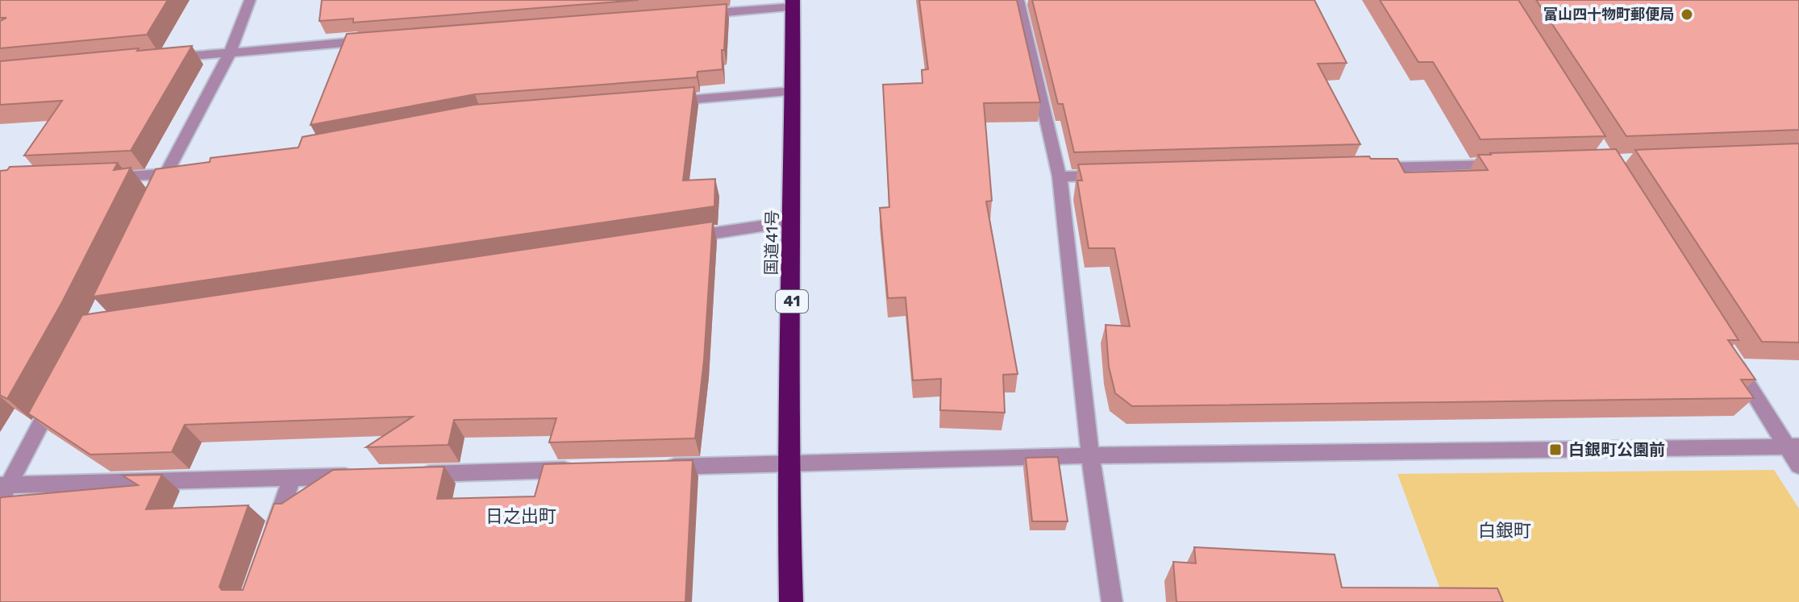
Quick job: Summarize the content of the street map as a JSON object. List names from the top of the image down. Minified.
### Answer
{"streets":{"highway":["国道41号","41"]},"districts":["日之出町","白銀町"],"places":{"other":["富山四十物町郵便局"],"transit":["白銀町公園前"]}}
